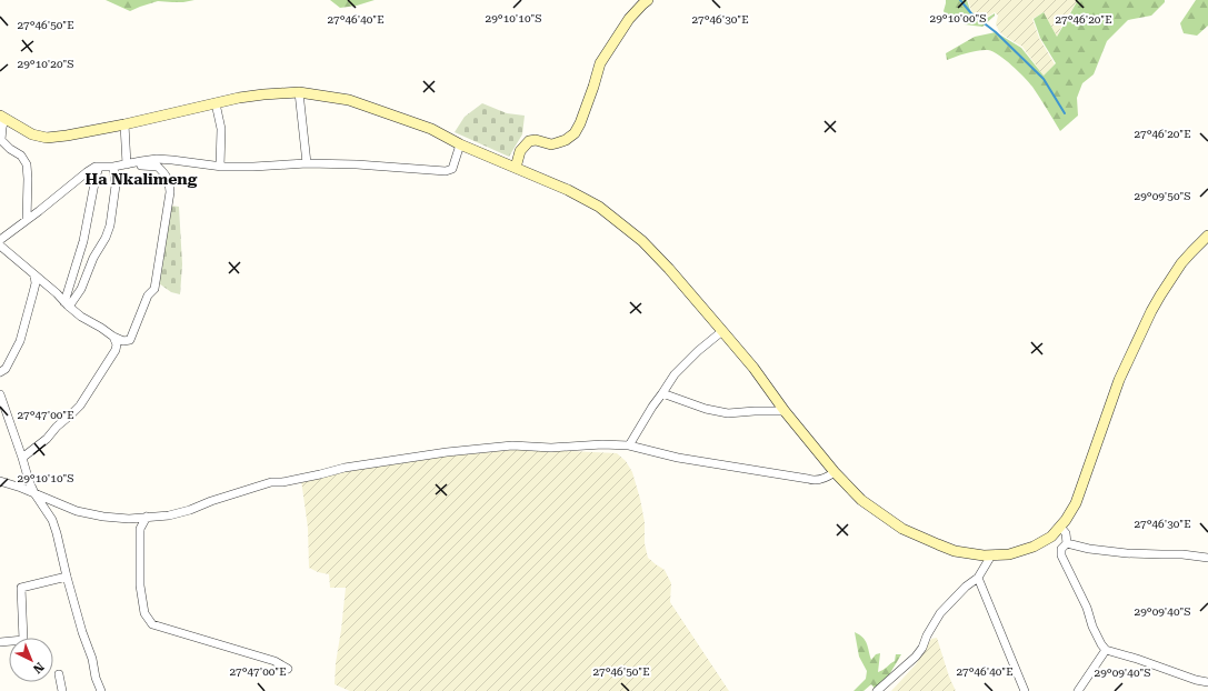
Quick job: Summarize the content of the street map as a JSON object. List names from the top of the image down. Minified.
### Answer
{"districts":["Ha Nkalimeng"],"north":"bottom right","coordinates":["29°10'10\"S","29°10'00\"S","27°46'40\"E","27°46'30\"E","27°46'20\"E","27°46'50\"E","29°10'20\"S","29°09'50\"S","27°47'00\"E","29°09'40\"S"]}
